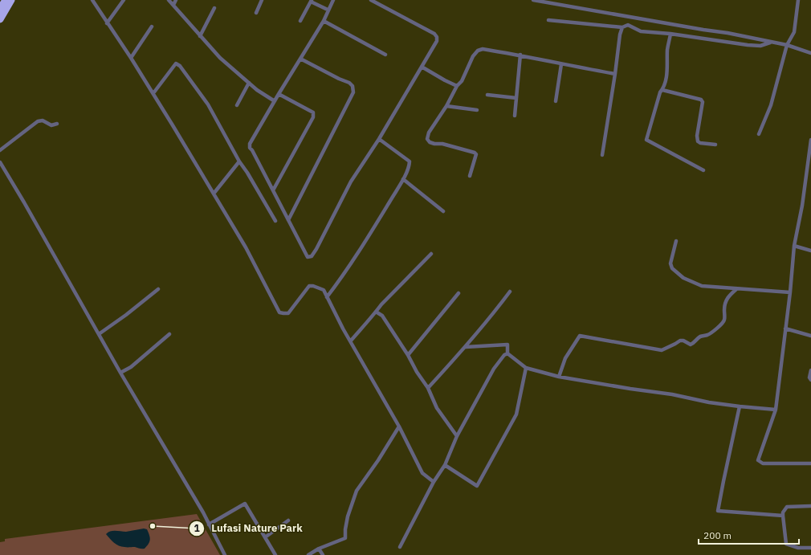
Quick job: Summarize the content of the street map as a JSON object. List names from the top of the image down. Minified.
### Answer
{"places":["Lufasi Nature Park"],"scale_bar":"200 m"}
